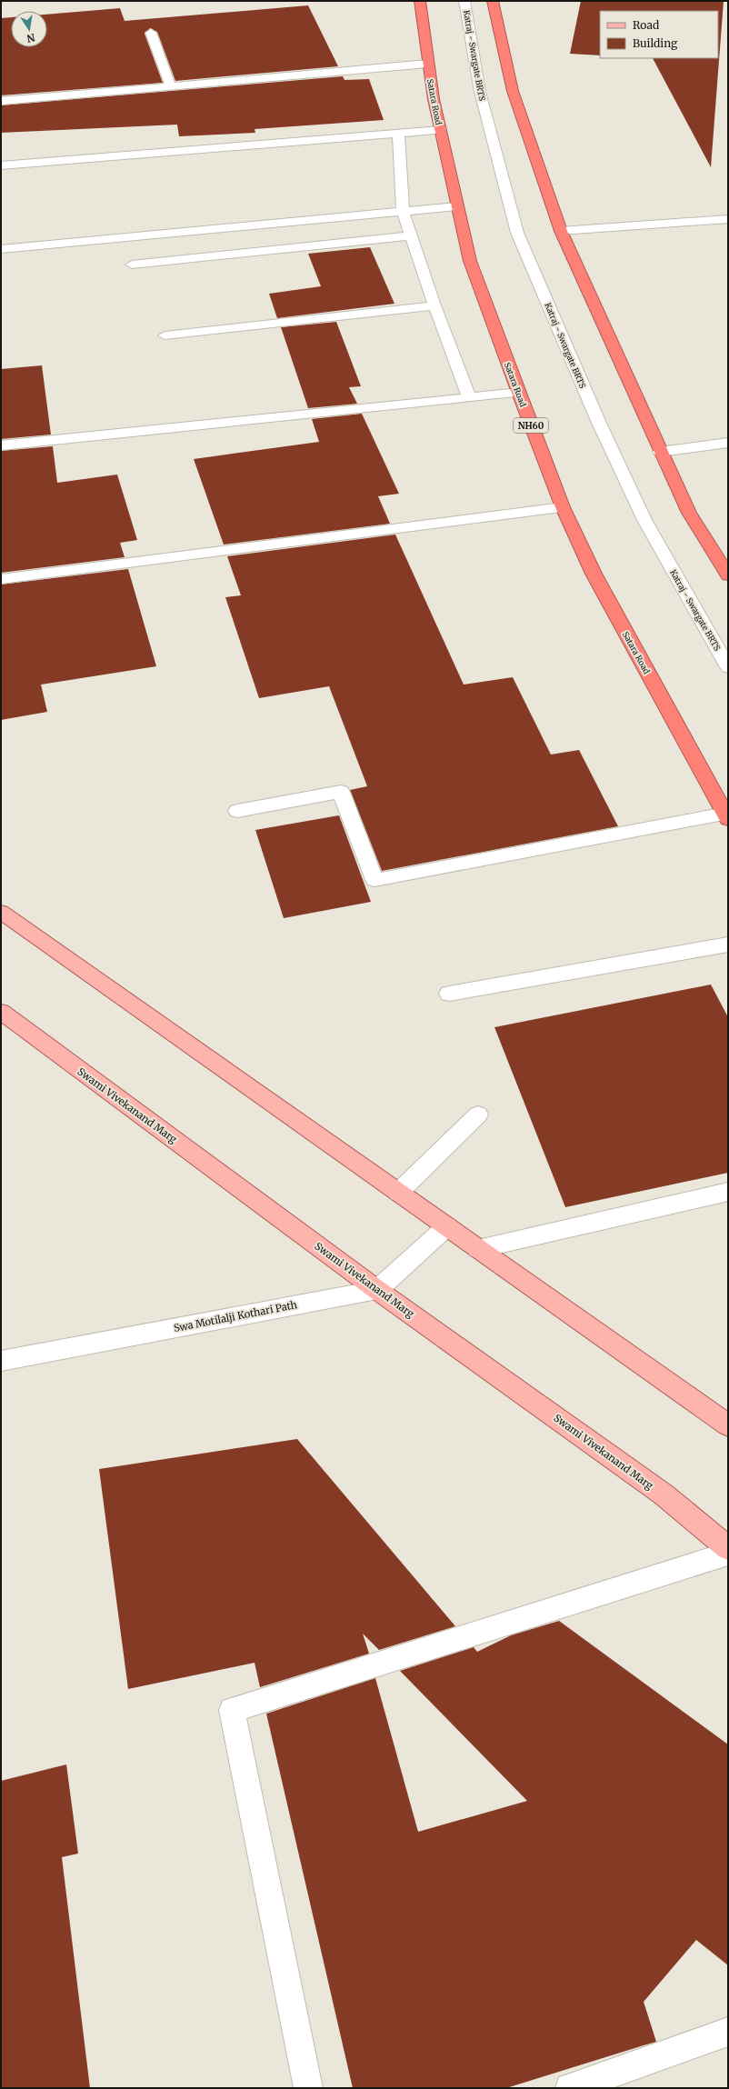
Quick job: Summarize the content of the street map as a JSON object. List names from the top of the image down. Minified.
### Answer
{"streets":{"highway":["Satara Road","NH60"],"main road":["Swami Vivekanand Marg"],"street":["Katraj - Swargate BRTS","Swa Motilalji Kothari Path"]},"crossings":[["Swami Vivekanand Marg","Swa Motilalji Kothari Path"]],"legend":["Road","Building"],"north":"bottom"}
